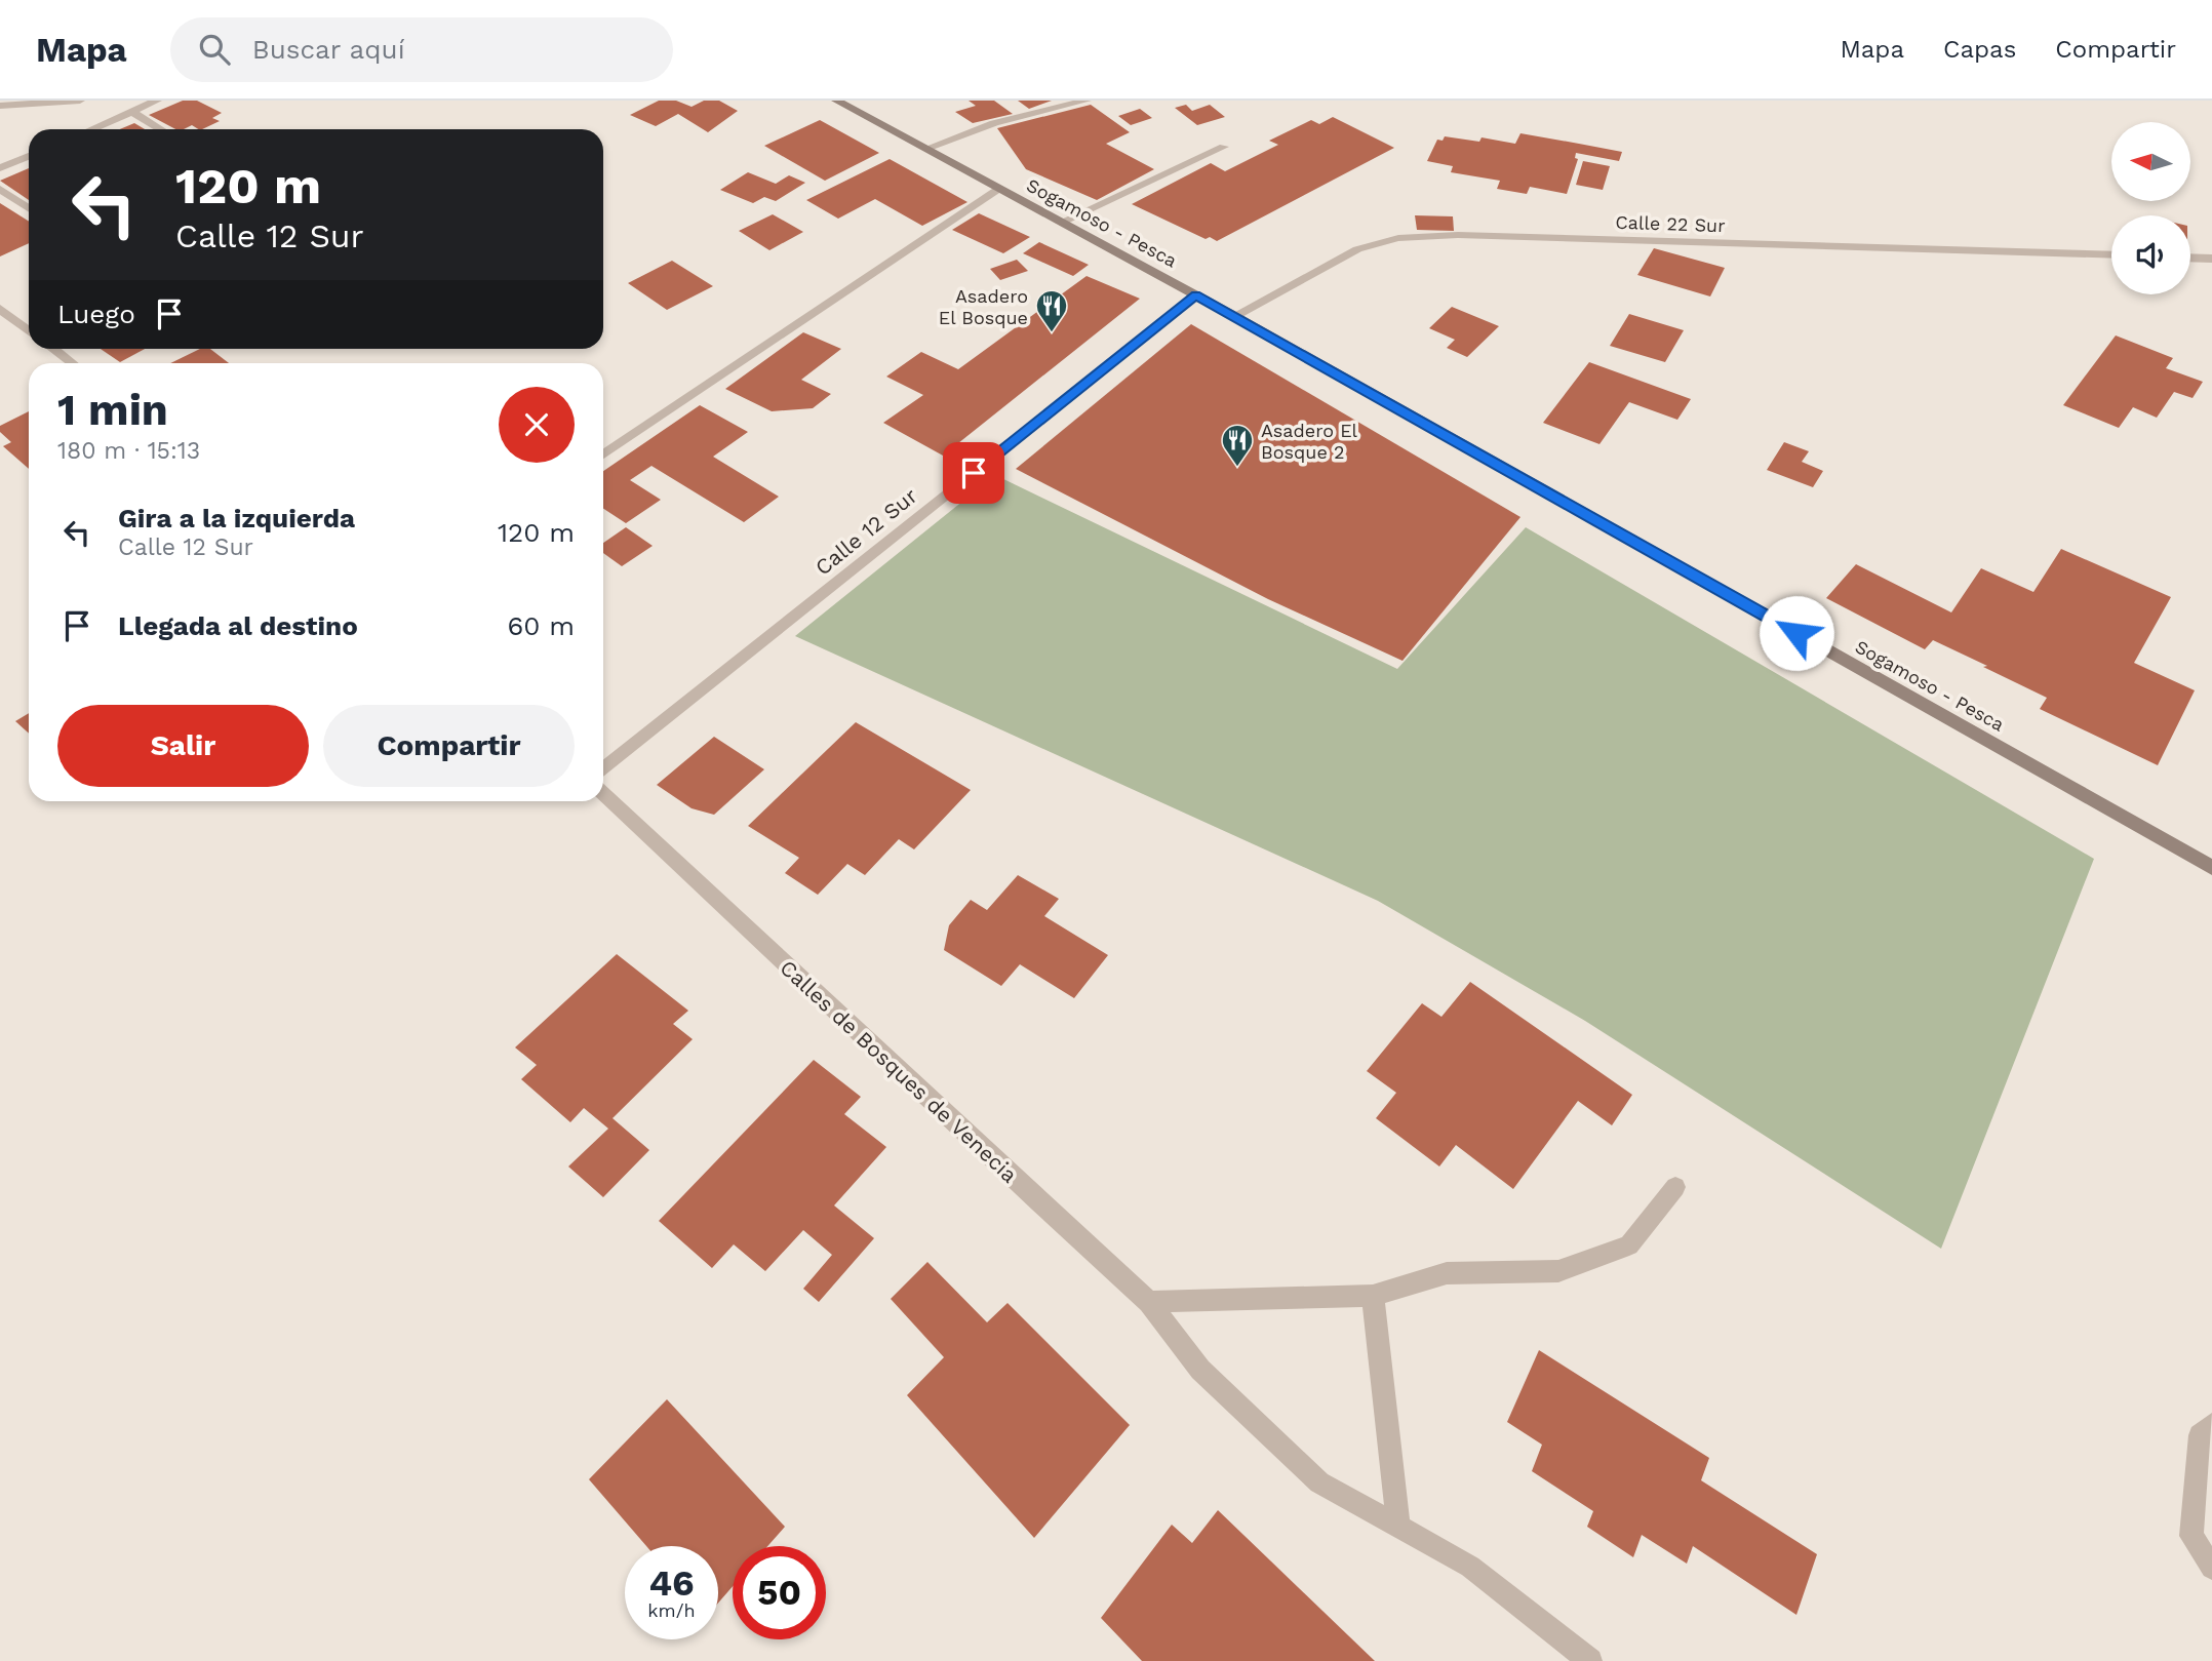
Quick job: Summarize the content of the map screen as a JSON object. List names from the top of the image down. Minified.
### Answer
{"streets":{"main road":["Sogamoso - Pesca"],"street":["Calle 22 Sur","Calle 12 Sur","Calles de Bosques de Venecia"]},"crossings":[["Sogamoso - Pesca","Calle 22 Sur"],["Sogamoso - Pesca","Calle 12 Sur"]],"places":{"restaurant":["Asadero El Bosque","Asadero El Bosque 2"]},"north":"left","page":{"header":"Mapa","search":"Buscar aquí","nav":["Mapa","Capas","Compartir"],"turn":["120 m","Calle 12 Sur"],"then":"Luego","heading":["1 min","180 m · 15:13"],"list":[{"name":"Gira a la izquierda","note":"Calle 12 Sur","value":"120 m"},{"name":"Llegada al destino","value":"60 m"}],"buttons":["Salir","Compartir"],"speed":"46 km/h","limit":"50"}}
